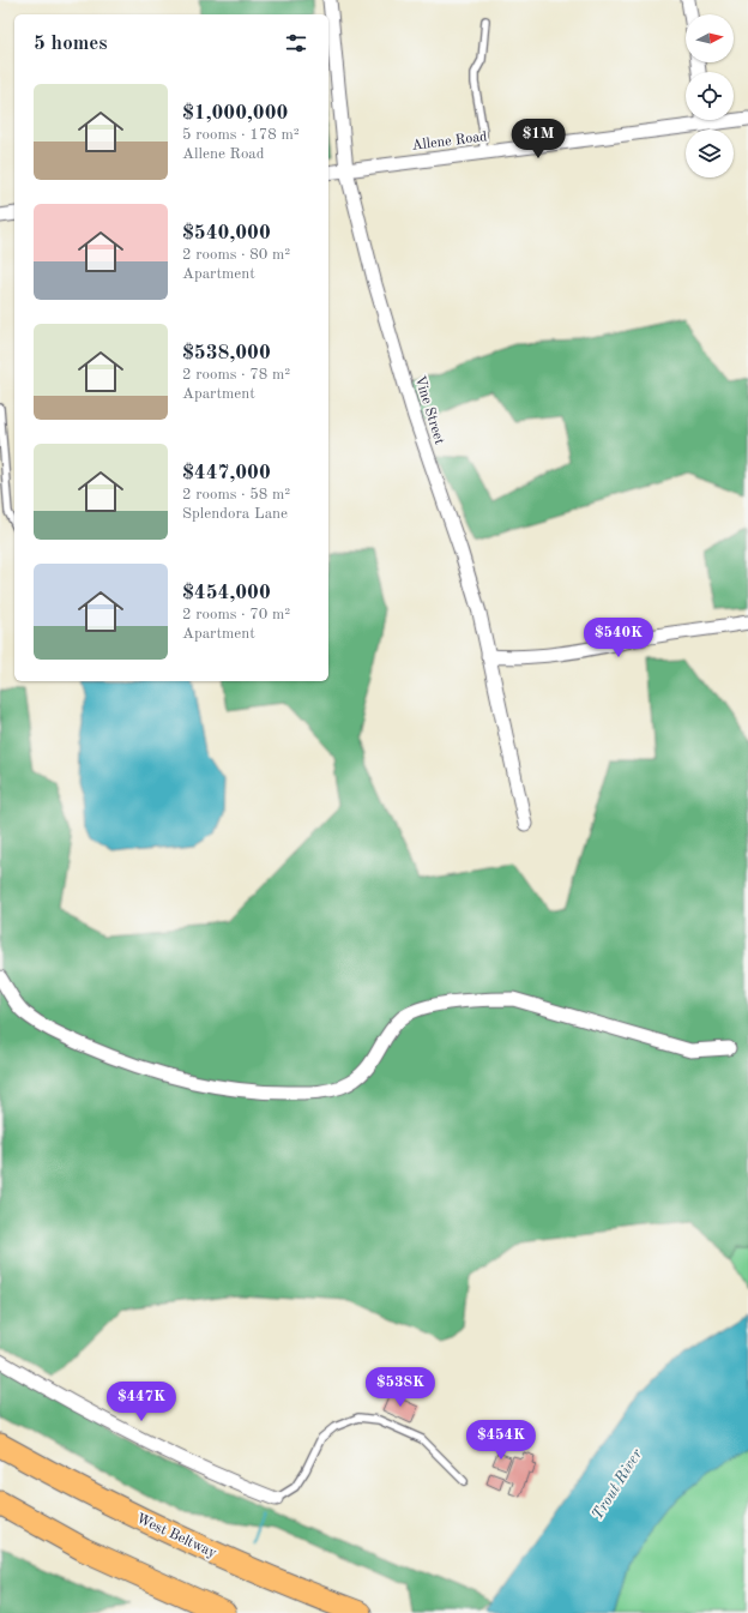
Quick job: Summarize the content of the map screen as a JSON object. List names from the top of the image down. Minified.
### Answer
{"streets":{"highway":["West Beltway"],"street":["Allene Road","Vine Street"]},"crossings":[["Allene Road","Vine Street"]],"water":["Trout River"],"north":"right","page":{"heading":"5 homes","list":[{"name":"$1,000,000","note":"5 rooms · 178 m² · Allene Road"},{"name":"$540,000","note":"2 rooms · 80 m² · Apartment"},{"name":"$538,000","note":"2 rooms · 78 m² · Apartment"},{"name":"$447,000","note":"2 rooms · 58 m² · Splendora Lane"},{"name":"$454,000","note":"2 rooms · 70 m² · Apartment"}],"price":["$1M","$540K","$538K","$447K","$454K"]}}
